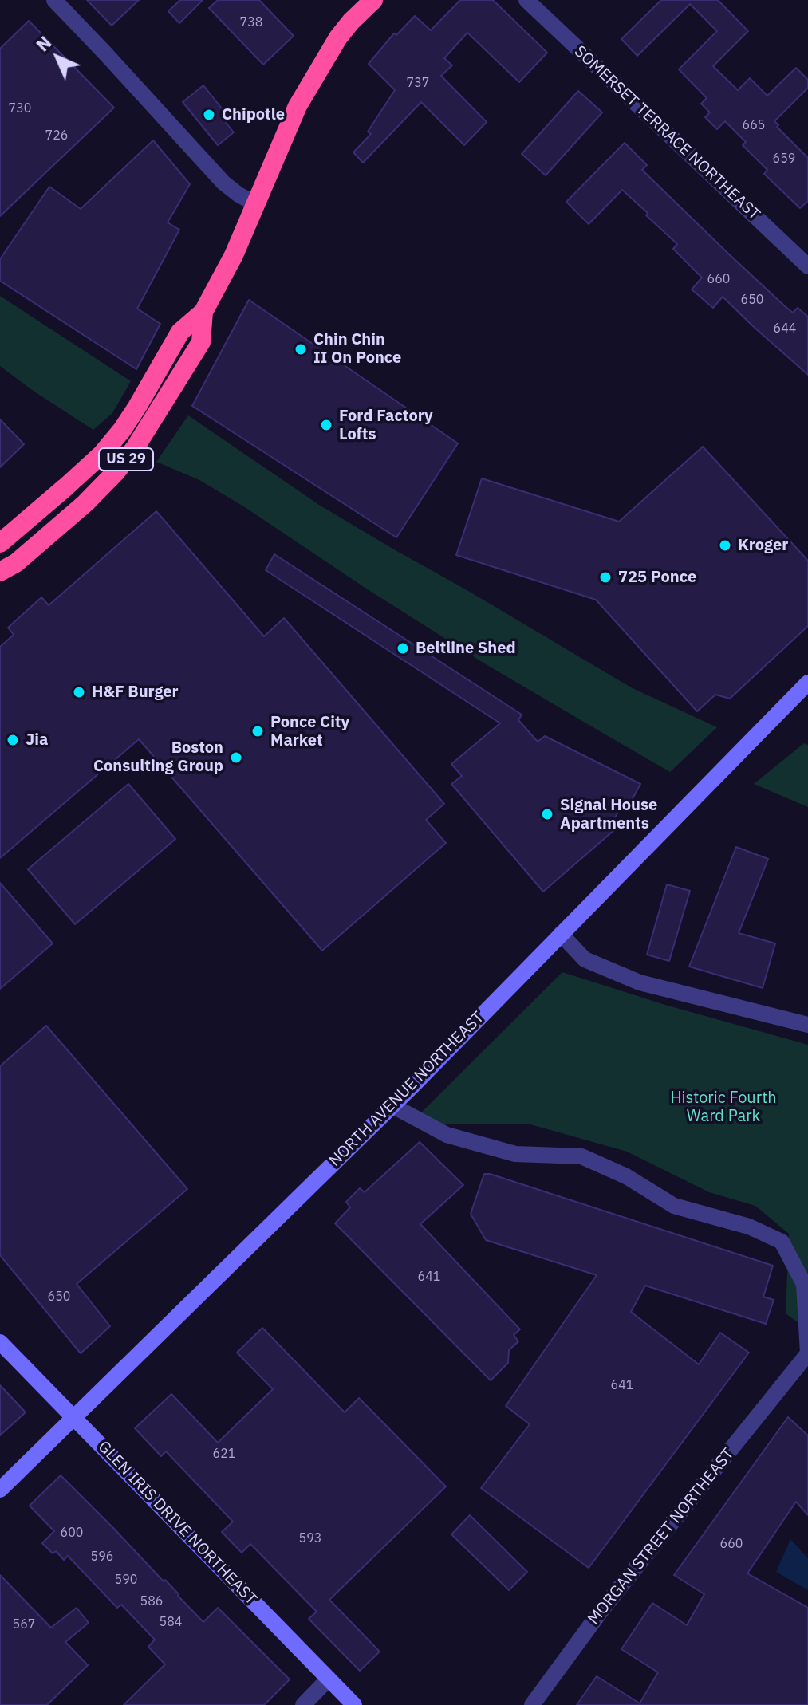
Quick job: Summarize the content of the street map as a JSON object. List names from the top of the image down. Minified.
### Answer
{"streets":{"highway":["US 29"],"main road":["NORTH AVENUE NORTHEAST","GLEN IRIS DRIVE NORTHEAST"],"street":["SOMERSET TERRACE NORTHEAST","MORGAN STREET NORTHEAST"]},"crossings":[["NORTH AVENUE NORTHEAST","GLEN IRIS DRIVE NORTHEAST"]],"parks":["Historic Fourth Ward Park"],"places":["Chipotle","Chin Chin II On Ponce","Ford Factory Lofts","Kroger","725 Ponce","Beltline Shed","H&F Burger","Ponce City Market","Jia","Boston Consulting Group","Signal House Apartments"],"house_numbers":["738","737","730","665","726","659","660","650","644","641","650","641","621","600","593","660","596","590","586","584","567"],"north":"top left"}
